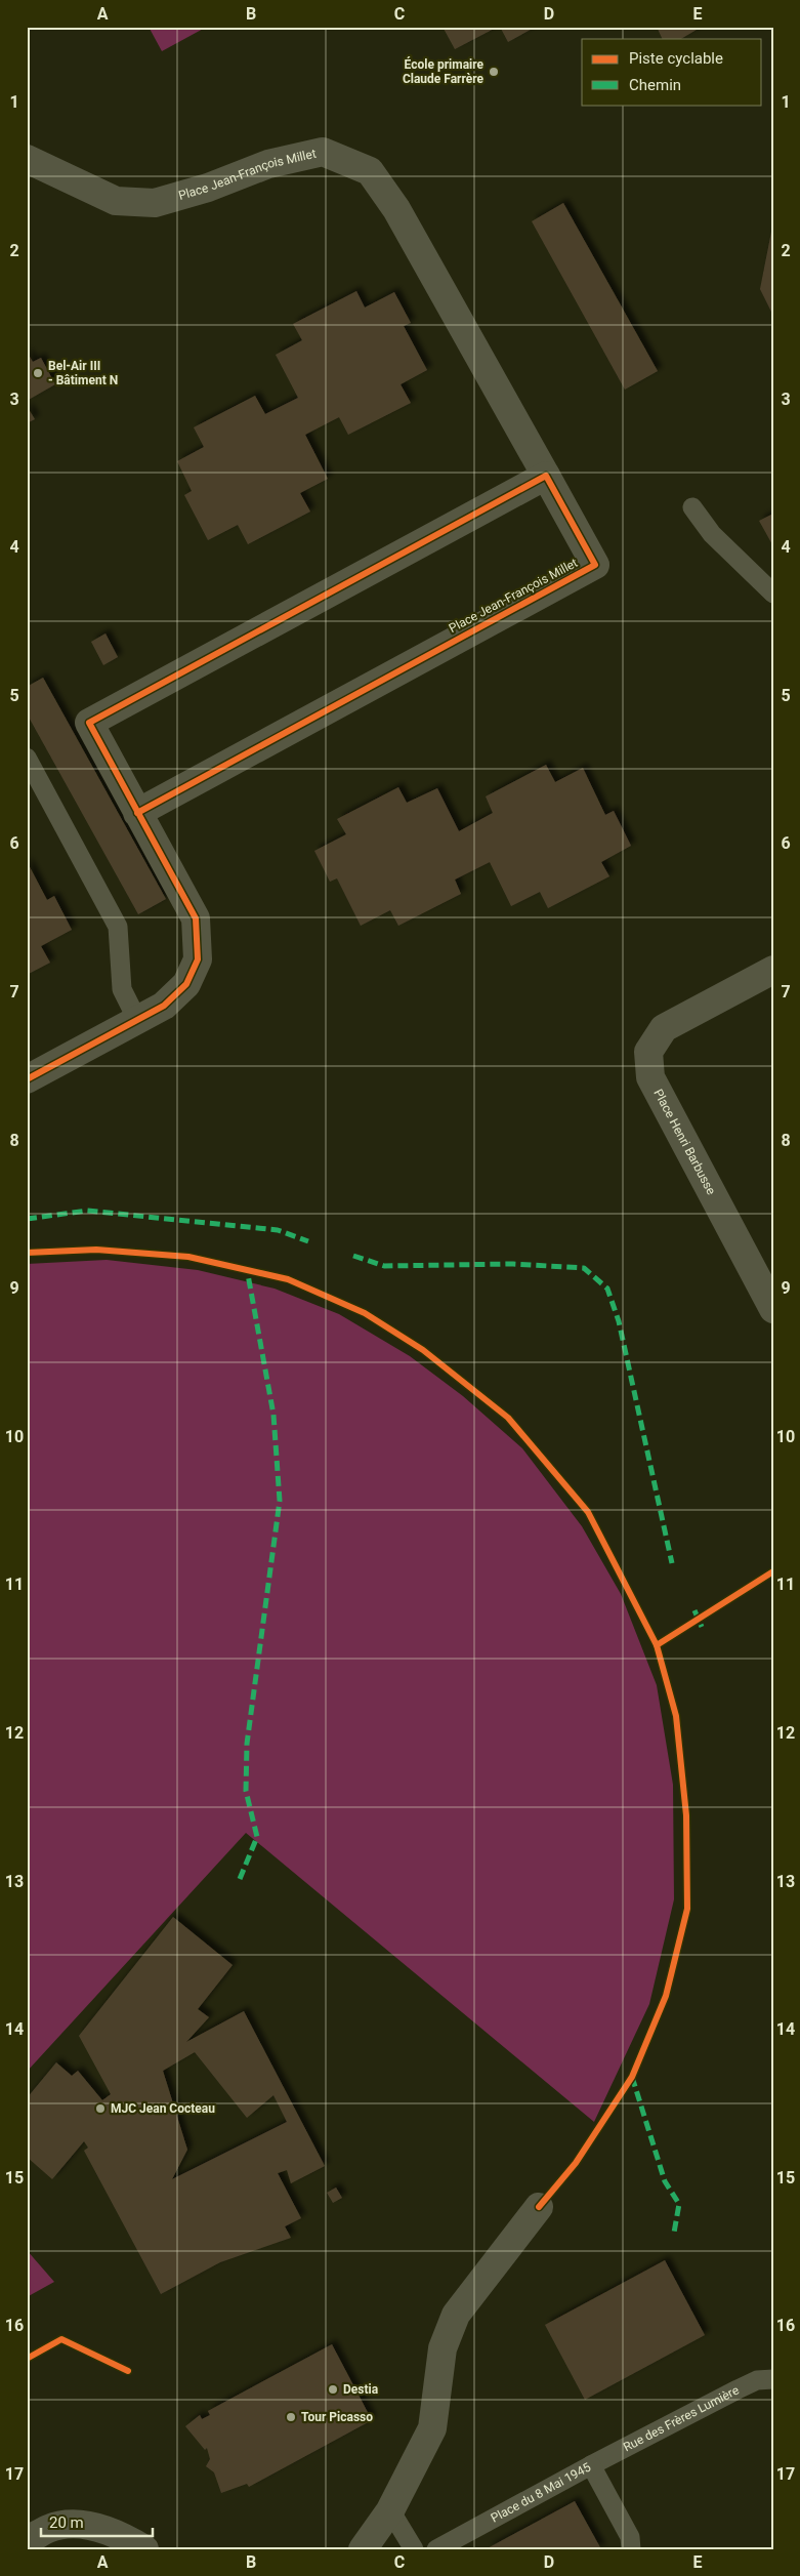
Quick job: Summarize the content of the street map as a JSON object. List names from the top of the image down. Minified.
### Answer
{"streets":{"street":["Place Jean-François Millet","Place Henri Barbusse"],"lane":["Rue des Frères Lumière","Place du 8 Mai 1945"]},"crossings":[["Rue des Frères Lumière","Place du 8 Mai 1945"]],"places":["École primaire Claude Farrère","Bel-Air III - Bâtiment N","MJC Jean Cocteau","Destia","Tour Picasso"],"legend":["Piste cyclable","Chemin"],"scale_bar":"20 m","grid":{"columns":["A","B","C","D","E"],"rows":["1","2","3","4","5","6","7","8","9","10","11","12","13","14","15","16","17"]}}
